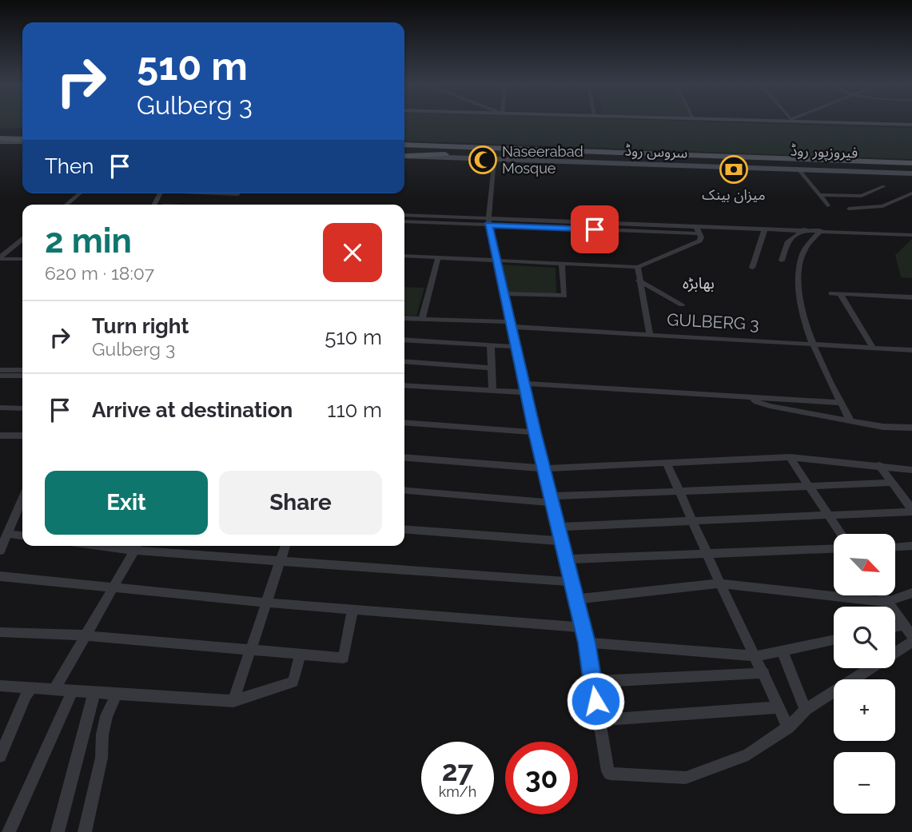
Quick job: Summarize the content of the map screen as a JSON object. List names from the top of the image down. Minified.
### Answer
{"streets":{"main road":["فیروزپور روڈ"],"street":["سروس روڈ","GULBERG 3"]},"districts":["بھابڑہ"],"places":{"mosque":["Naseerabad Mosque"],"bank":["میزان بینک"]},"north":"bottom right","page":{"turn":["510 m","Gulberg 3"],"then":"Then","heading":["2 min","620 m · 18:07"],"list":[{"name":"Turn right","note":"Gulberg 3","value":"510 m"},{"name":"Arrive at destination","value":"110 m"}],"buttons":["Exit","Share"],"map_buttons":["+","−"],"speed":"27 km/h","limit":"30"}}
